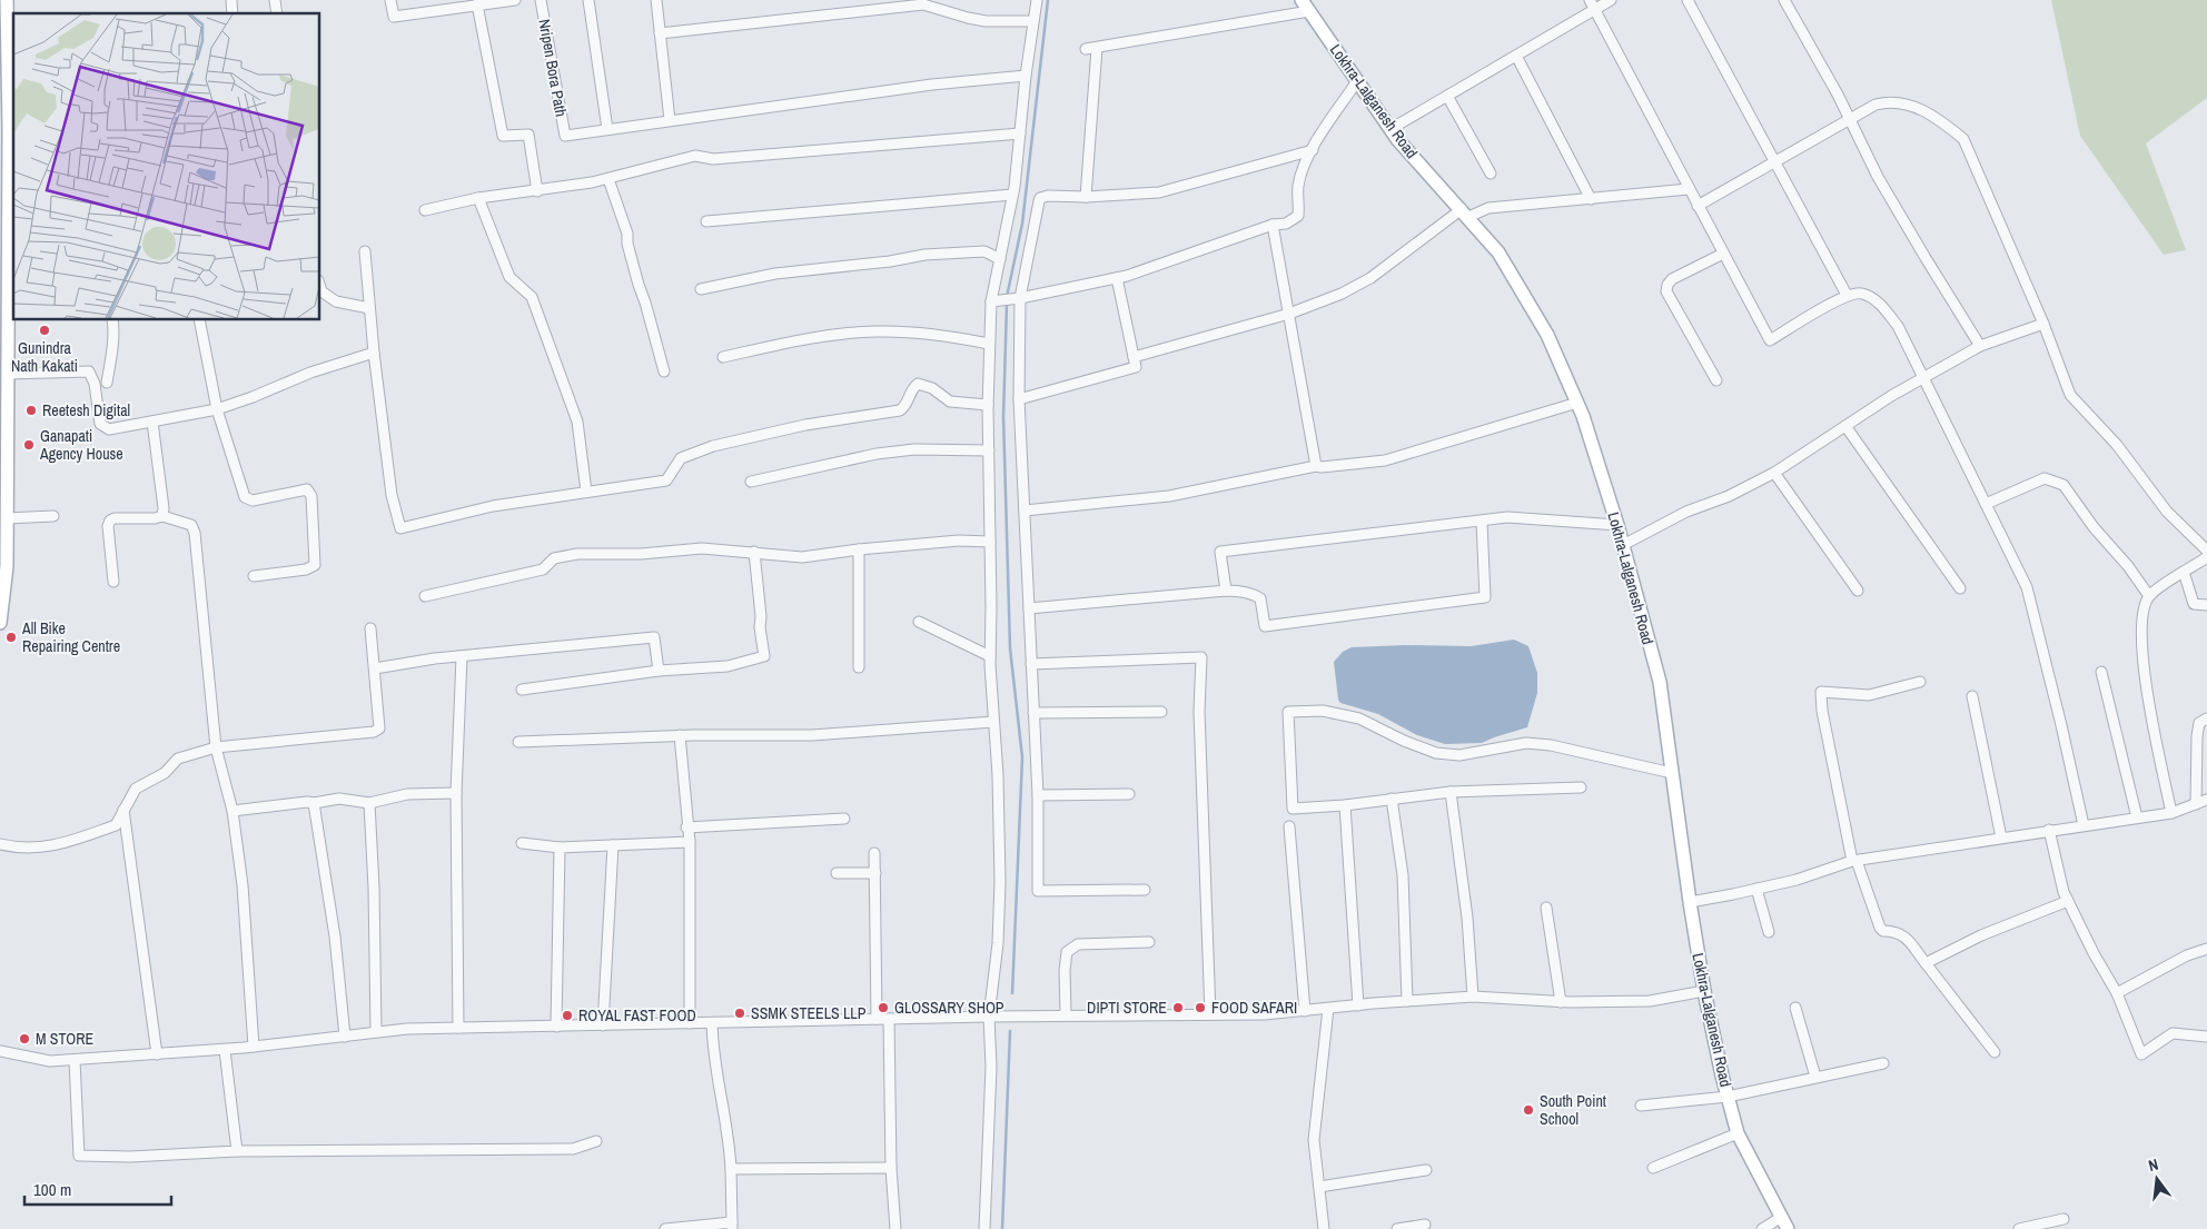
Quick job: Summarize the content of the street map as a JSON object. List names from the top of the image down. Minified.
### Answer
{"streets":{"main road":["Lokhra-Lalganesh Road"],"street":["Nripen Bora Path"]},"places":["Gunindra Nath Kakati","Reetesh Digital","Ganapati Agency House","All Bike Repairing Centre","GLOSSARY SHOP","DIPTI STORE","FOOD SAFARI","SSMK STEELS LLP","ROYAL FAST FOOD","M STORE","South Point School"],"scale_bar":"100 m","north":"top"}
